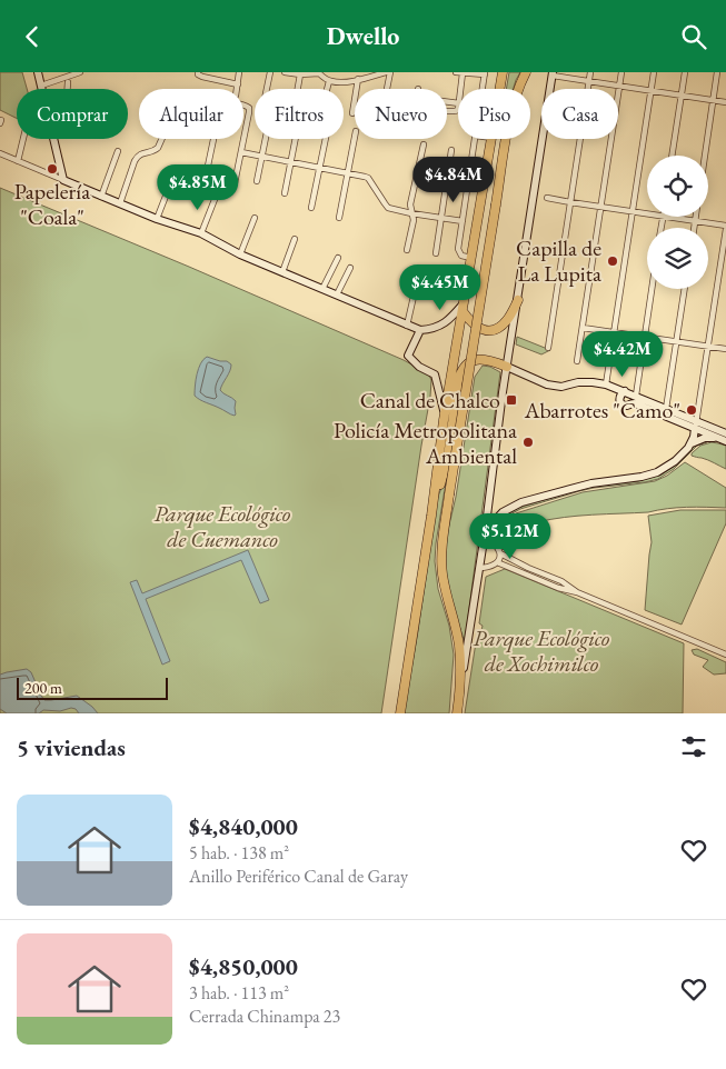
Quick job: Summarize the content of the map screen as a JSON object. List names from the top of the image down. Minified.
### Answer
{"parks":["Parque Ecológico de Cuemanco","Parque Ecológico de Xochimilco"],"places":{"other":["Papelería \"Coala\"","Capilla de La Lupita","Abarrotes \"Camo\"","Policía Metropolitana Ambiental"],"transit":["Canal de Chalco"]},"scale_bar":"200 m","page":{"header":"Dwello","chip":["Comprar","Alquilar","Filtros","Nuevo","Piso","Casa"],"price":["$4.84M","$4.85M","$4.45M","$4.42M","$5.12M"],"scale":"200 m","heading":"5 viviendas","list":[{"name":"$4,840,000","note":"5 hab. · 138 m² · Anillo Periférico Canal de Garay"},{"name":"$4,850,000","note":"3 hab. · 113 m² · Cerrada Chinampa 23"}]}}
